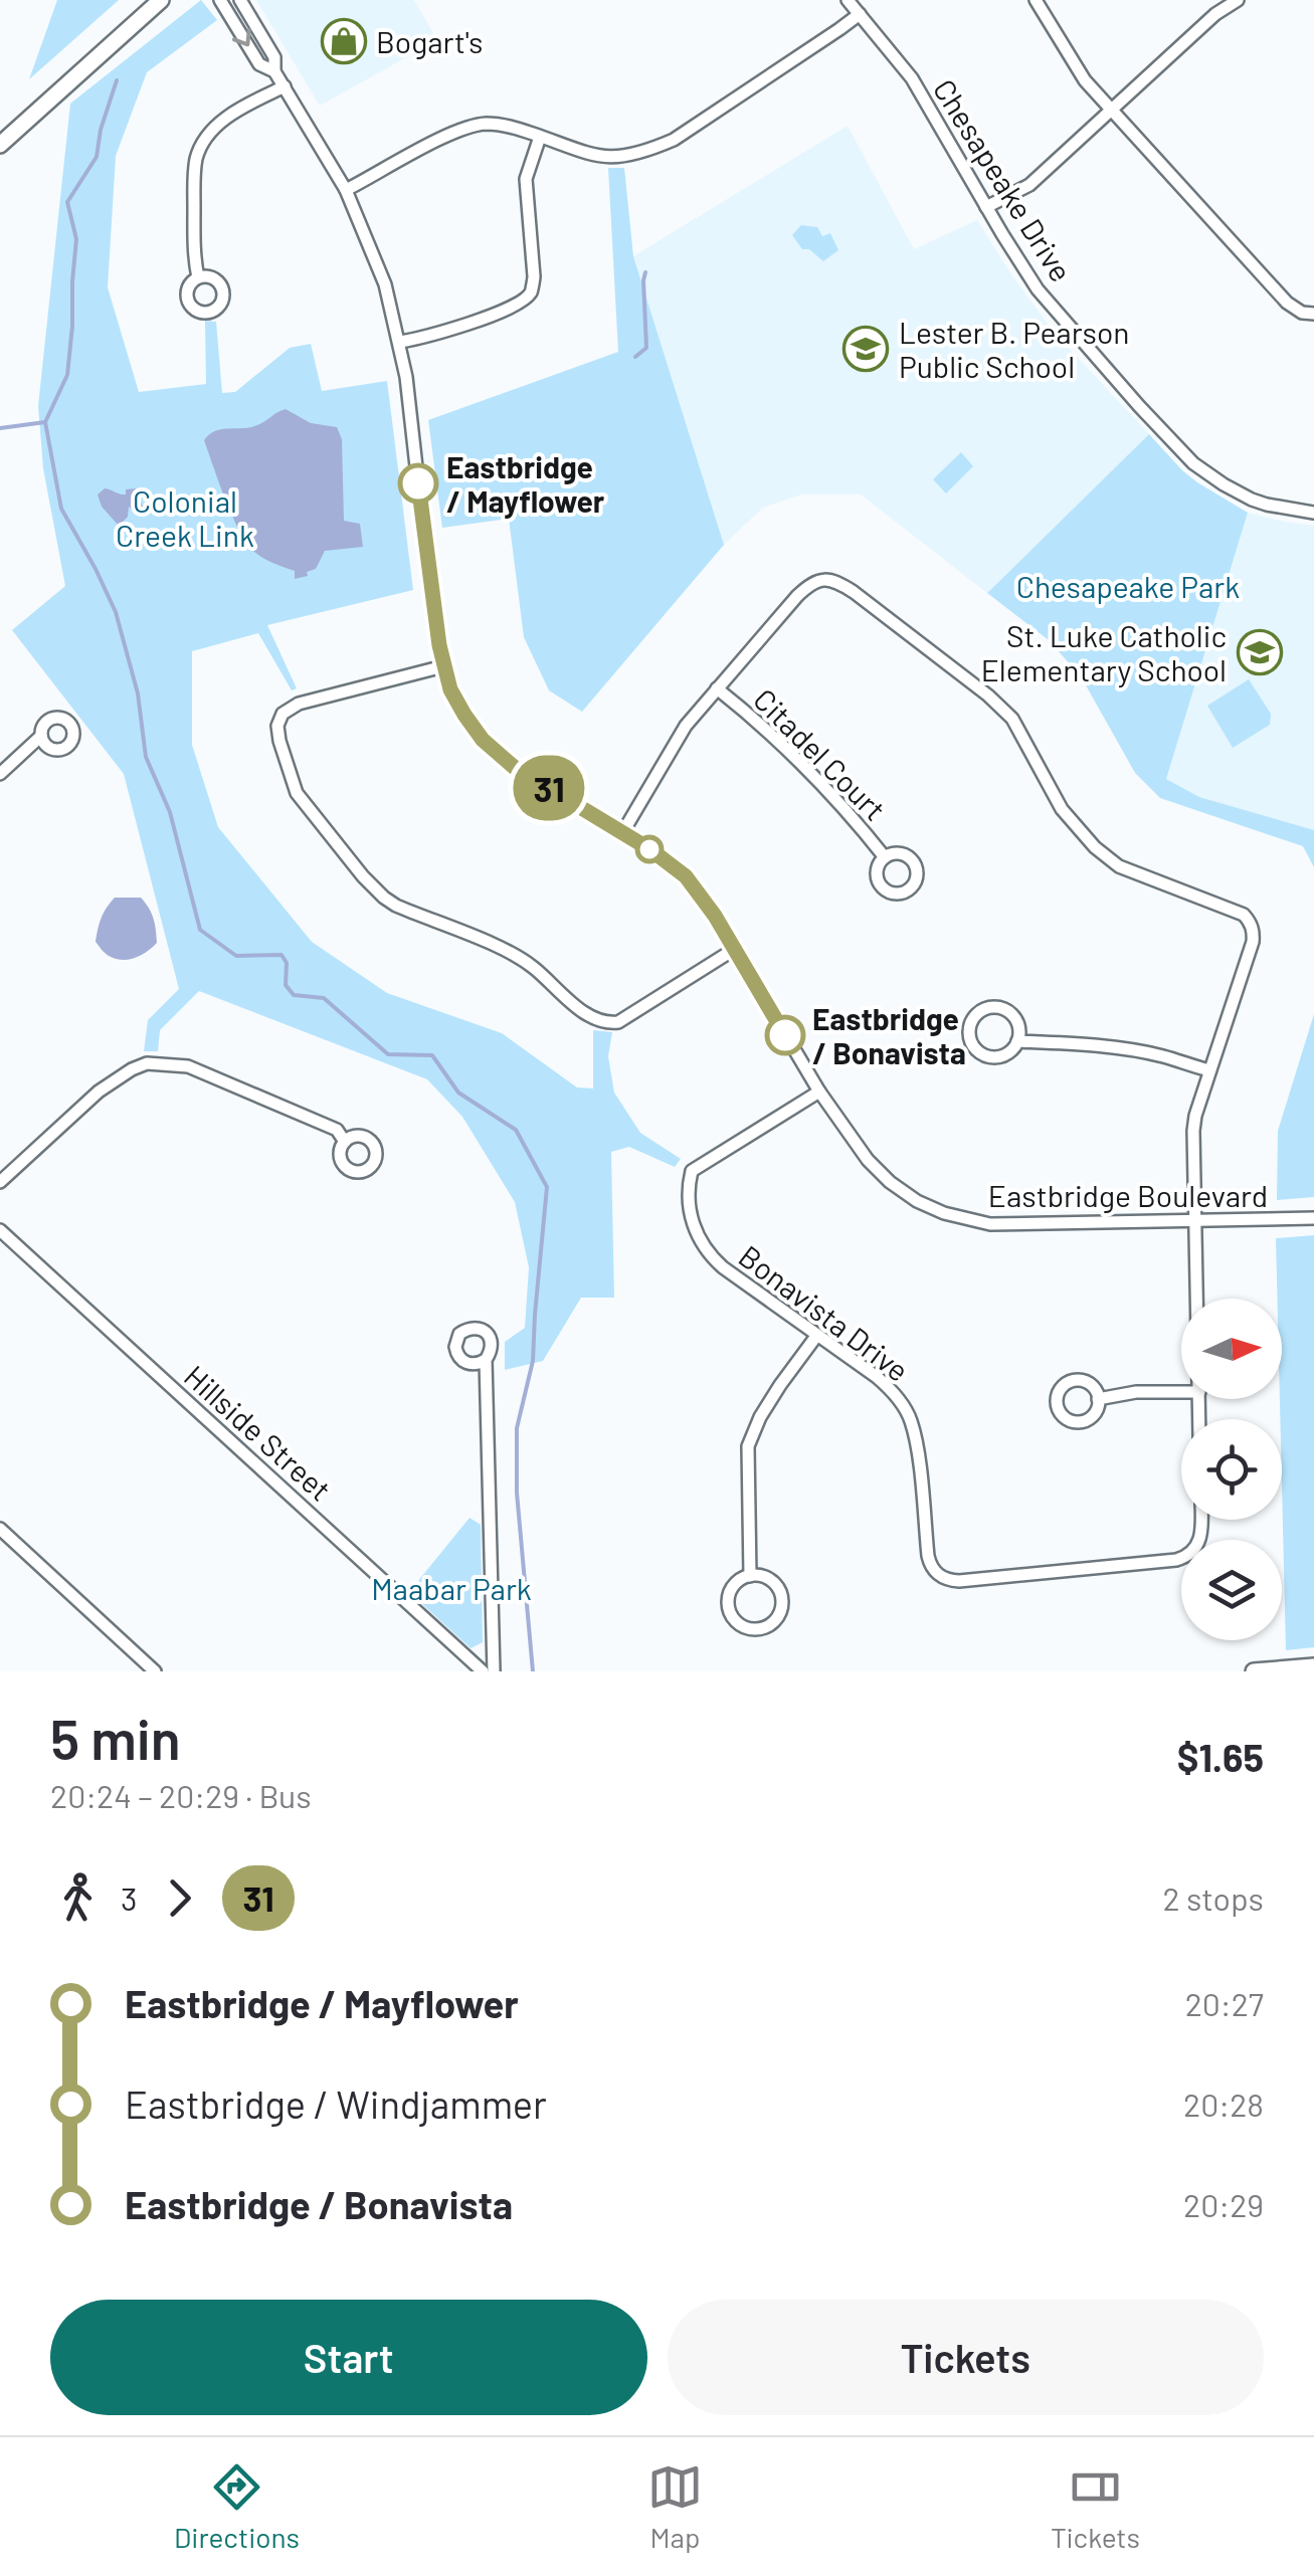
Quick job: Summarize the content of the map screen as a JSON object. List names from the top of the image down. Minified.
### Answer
{"streets":{"street":["Chesapeake Drive","Citadel Court","Eastbridge Boulevard","Bonavista Drive","Hillside Street"]},"crossings":[["Eastbridge Boulevard","Bonavista Drive"]],"parks":["Colonial Creek Link","Chesapeake Park","Maabar Park"],"places":{"shop":["Bogart's"],"school or university":["Lester B. Pearson Public School","St. Luke Catholic Elementary School"],"other":["Eastbridge / Mayflower","Eastbridge / Bonavista"]},"lines":["bus line 31"],"north":"right","page":{"on_map":"31","heading":["5 min","20:24 – 20:29 · Bus","$1.65"],"legs":["3","31","2 stops"],"list":[{"name":"Eastbridge / Mayflower","value":"20:27"},{"name":"Eastbridge / Windjammer","value":"20:28"},{"name":"Eastbridge / Bonavista","value":"20:29"}],"buttons":["Start","Tickets"],"tabs":["Directions","Map","Tickets"]}}
